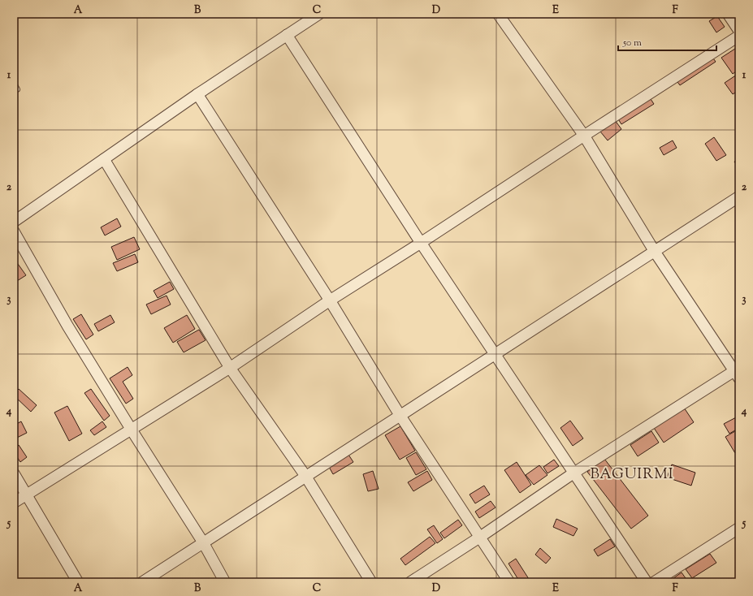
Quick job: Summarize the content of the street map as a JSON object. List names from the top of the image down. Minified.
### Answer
{"districts":["BAGUIRMI"],"scale_bar":"50 m","grid":{"columns":["A","B","C","D","E","F"],"rows":["1","2","3","4","5"]}}
